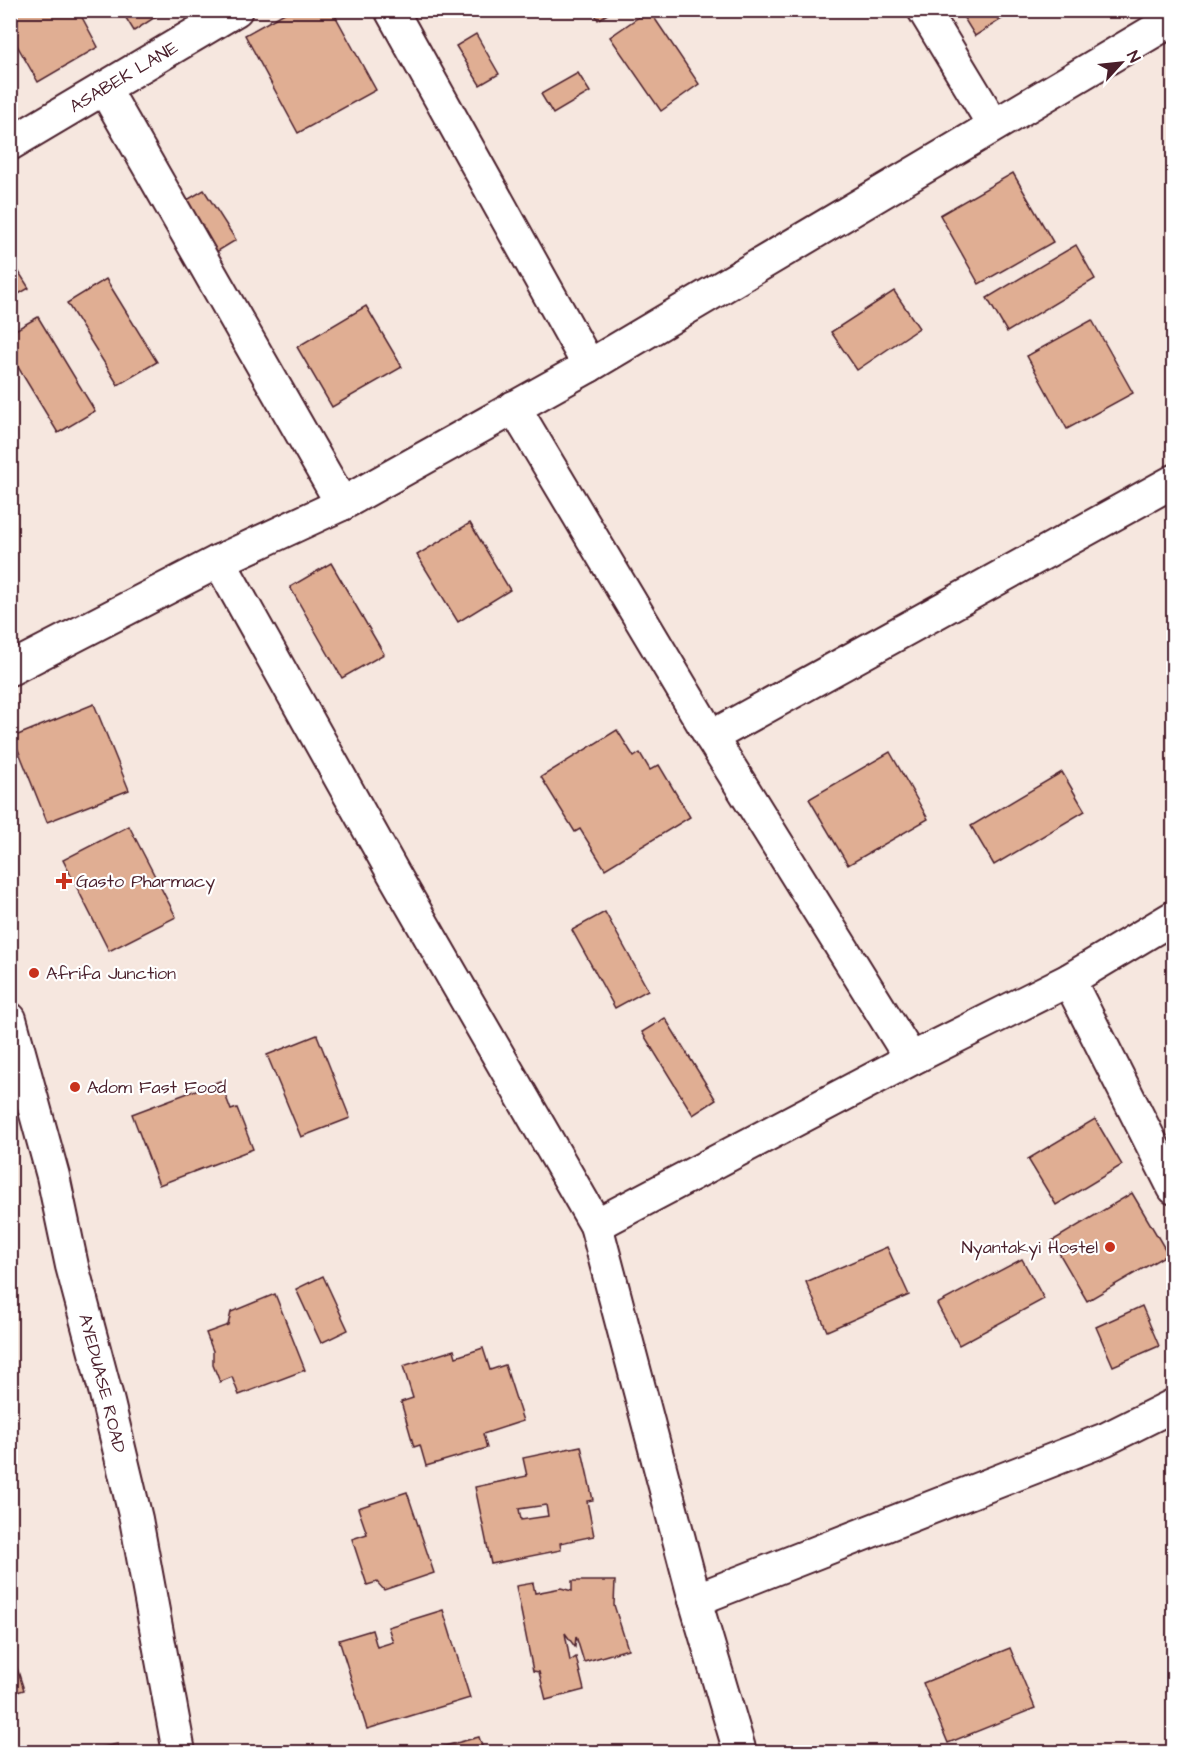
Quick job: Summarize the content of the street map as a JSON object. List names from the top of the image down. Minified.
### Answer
{"streets":{"street":["ASABEK LANE","AYEDUASE ROAD"]},"places":{"health":["Gasto Pharmacy"],"other":["Afrifa Junction","Adom Fast Food","Nyantakyi Hostel"]},"north":"top right"}
